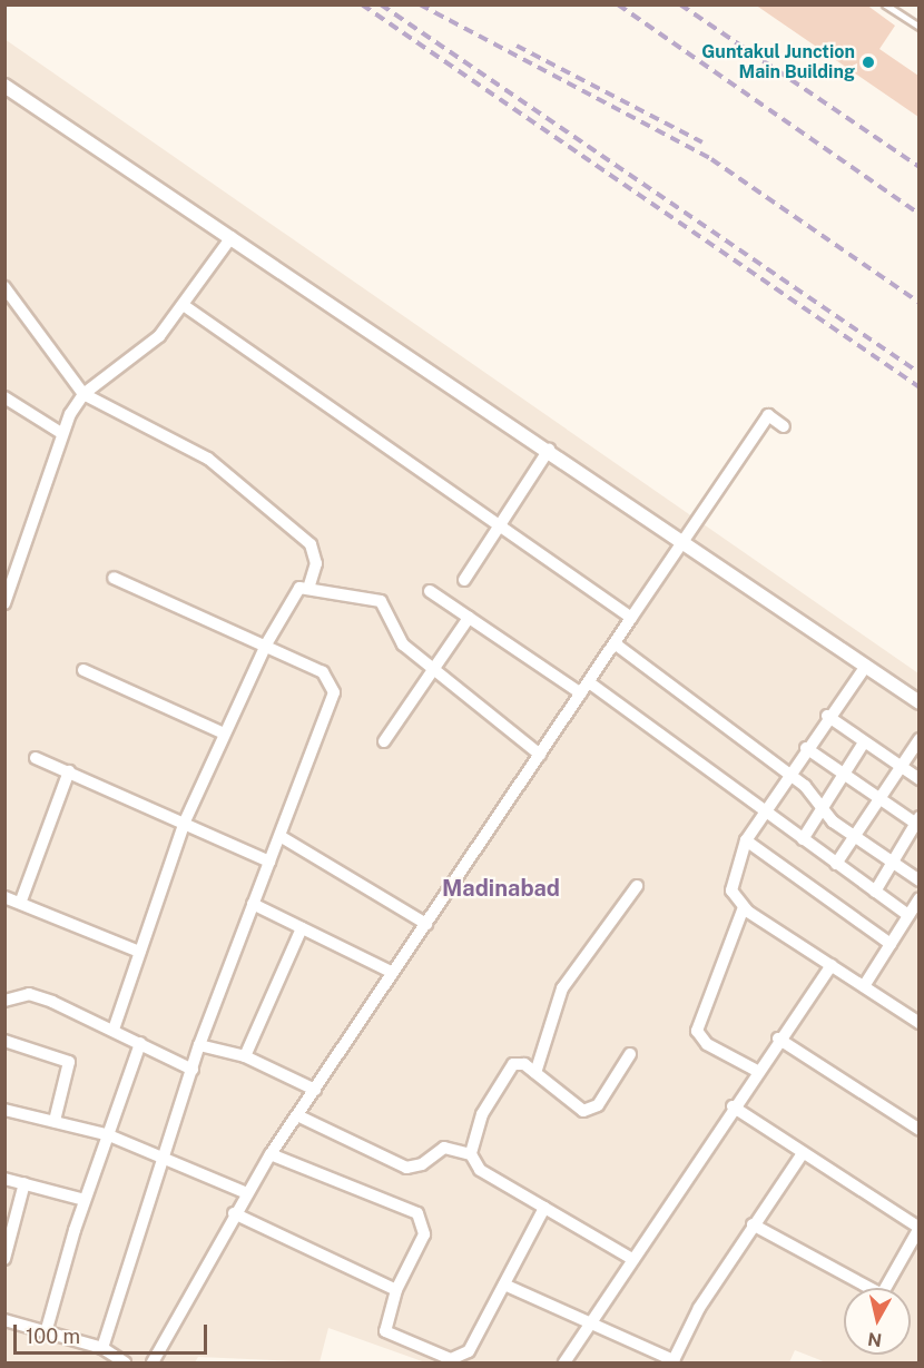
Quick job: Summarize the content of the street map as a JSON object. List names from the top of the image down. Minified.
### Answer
{"districts":["Madinabad"],"places":["Guntakul Junction Main Building"],"scale_bar":"100 m","north":"bottom"}
